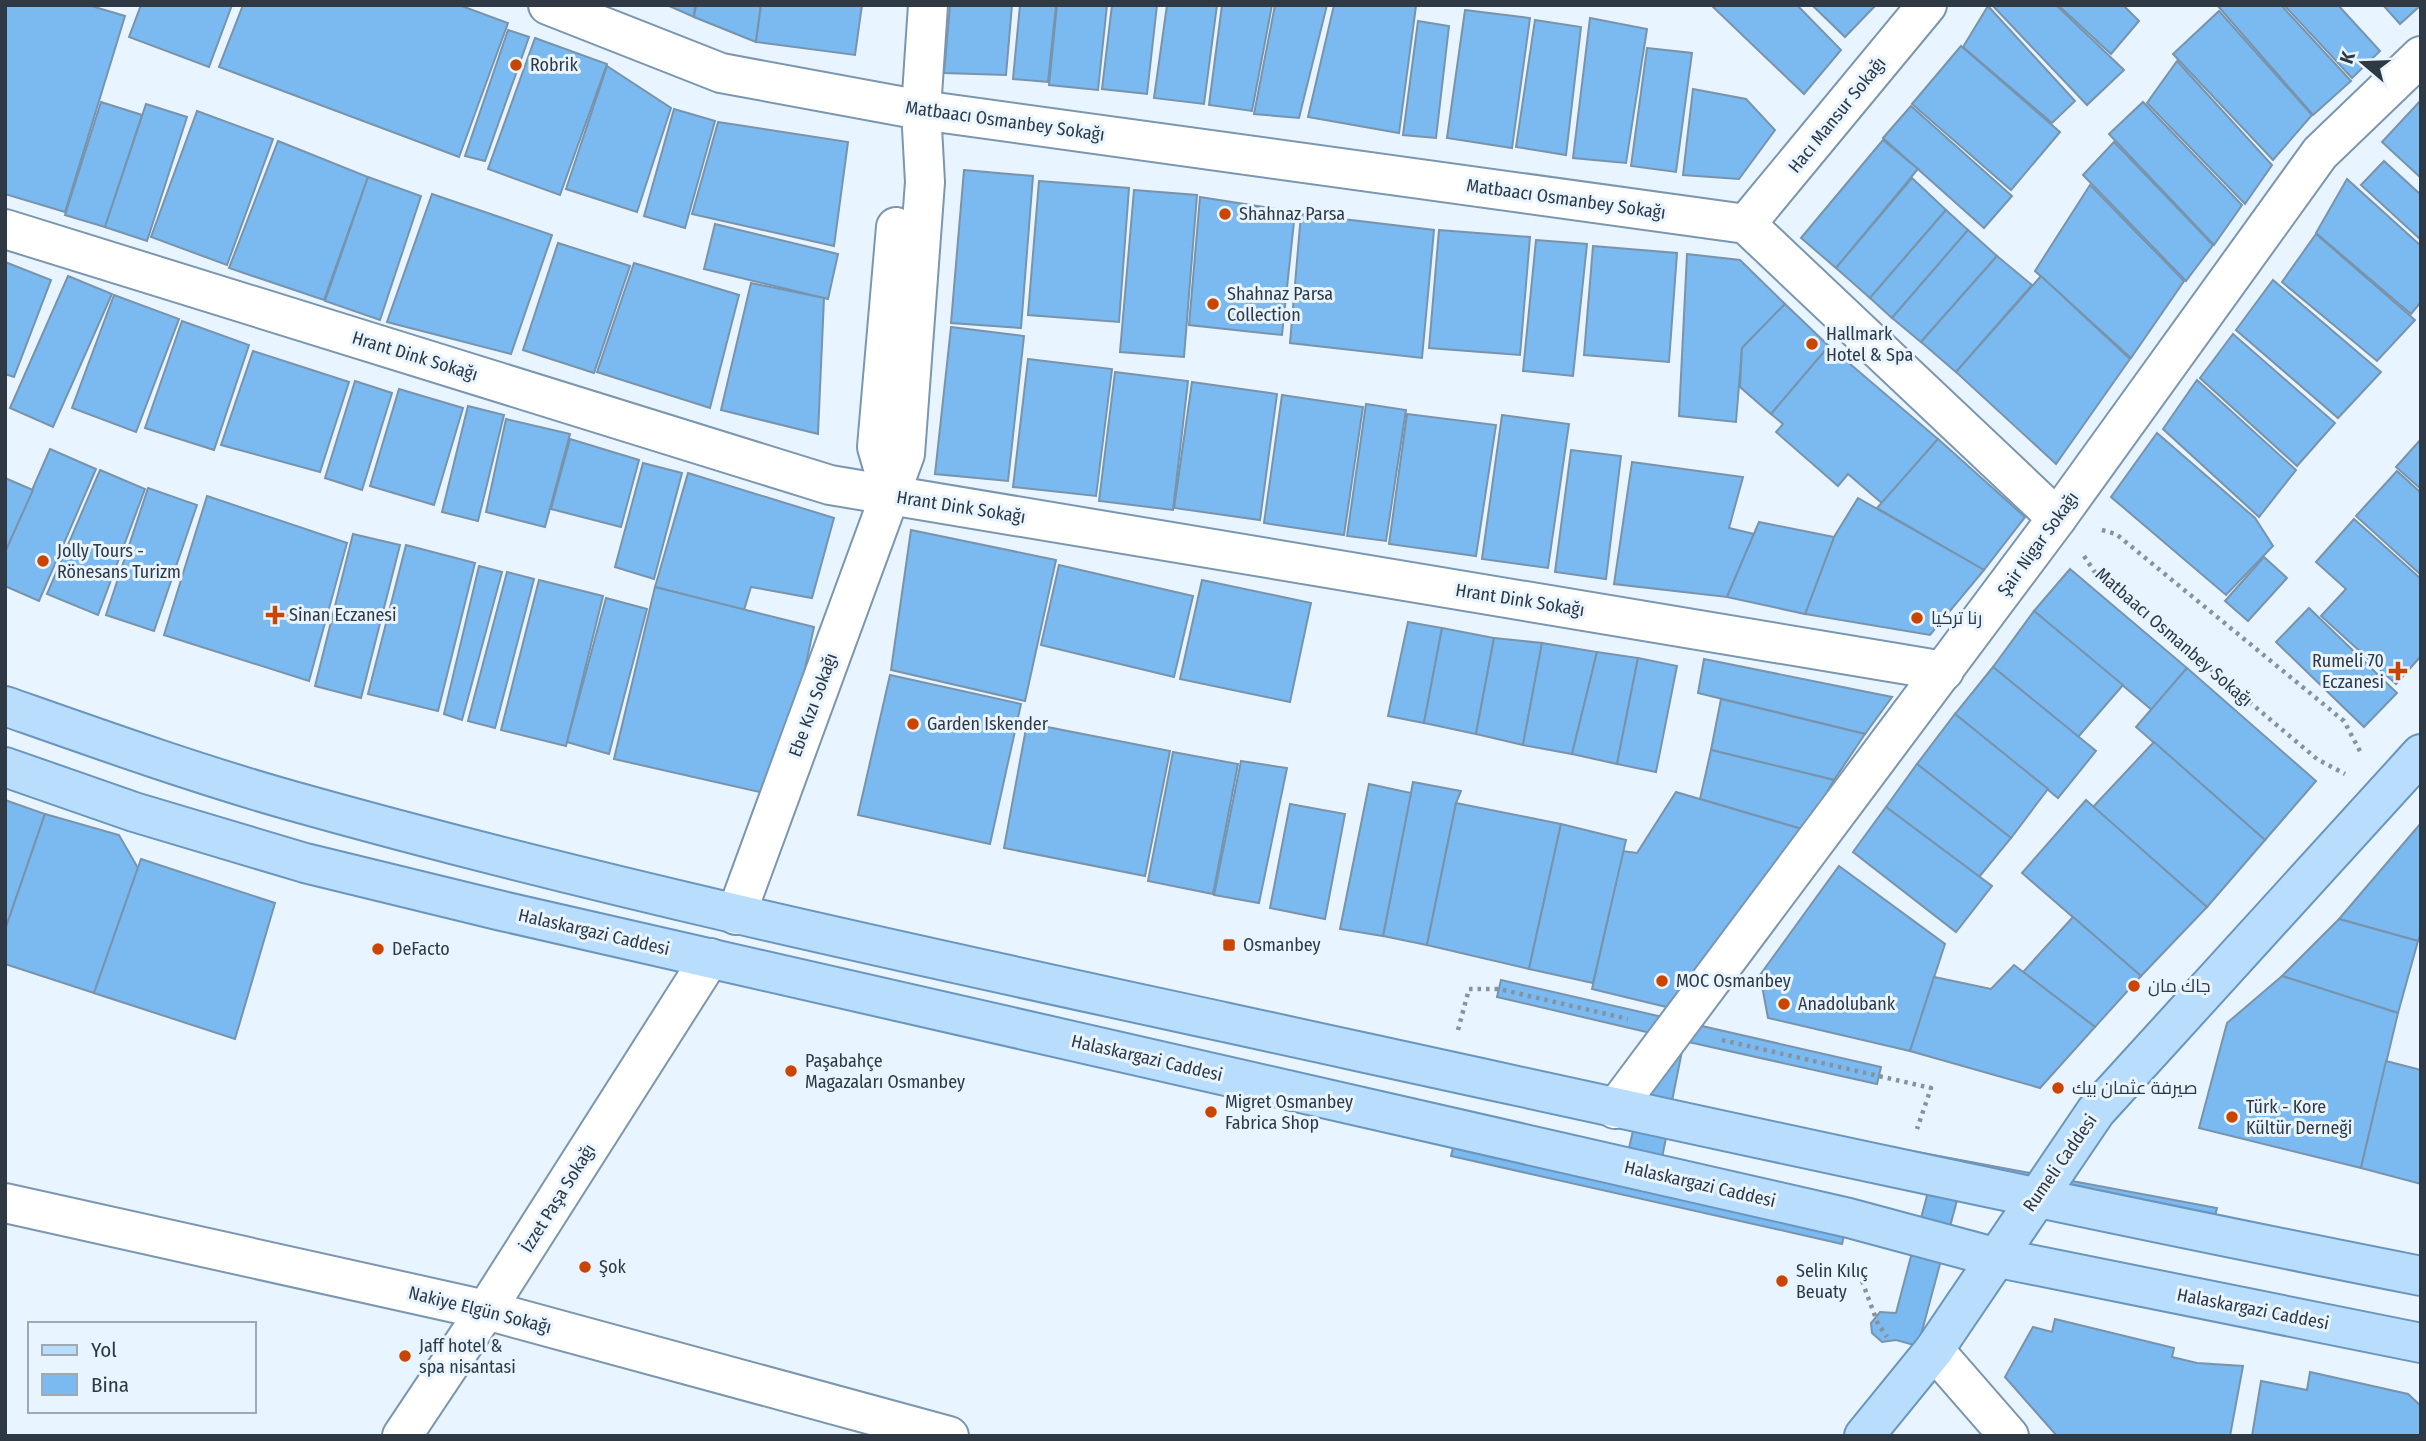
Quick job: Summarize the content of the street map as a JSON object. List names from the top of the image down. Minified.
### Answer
{"streets":{"main road":["Halaskargazi Caddesi","Rumeli Caddesi"],"street":["Hacı Mansur Sokağı","Matbaacı Osmanbey Sokağı","Hrant Dink Sokağı","Şair Nigar Sokağı","Ebe Kızı Sokağı","İzzet Paşa Sokağı","Nakiye Elgün Sokağı"]},"crossings":[["Hacı Mansur Sokağı","Matbaacı Osmanbey Sokağı"],["Matbaacı Osmanbey Sokağı","Şair Nigar Sokağı"],["Matbaacı Osmanbey Sokağı","Ebe Kızı Sokağı"],["Matbaacı Osmanbey Sokağı","Rumeli Caddesi"],["Hrant Dink Sokağı","Şair Nigar Sokağı"],["Hrant Dink Sokağı","Ebe Kızı Sokağı"],["Halaskargazi Caddesi","Rumeli Caddesi"],["Halaskargazi Caddesi","İzzet Paşa Sokağı"],["İzzet Paşa Sokağı","Nakiye Elgün Sokağı"]],"places":{"other":["Robrik","Shahnaz Parsa","Shahnaz Parsa Collection","Hallmark Hotel & Spa","Jolly Tours - Rönesans Turizm","رنا تركيا","Garden Iskender","DeFacto","MOC Osmanbey","جاك مان","Anadolubank","Paşabahçe Magazaları Osmanbey","صيرفة عثمان بيك","Migret Osmanbey Fabrica Shop","Türk - Kore Kültür Derneği","Şok","Selin Kılıç Beuaty","Jaff hotel & spa nisantasi"],"health":["Sinan Eczanesi","Rumeli 70 Eczanesi"],"transit":["Osmanbey"]},"legend":["Yol","Bina"],"north":"left"}
